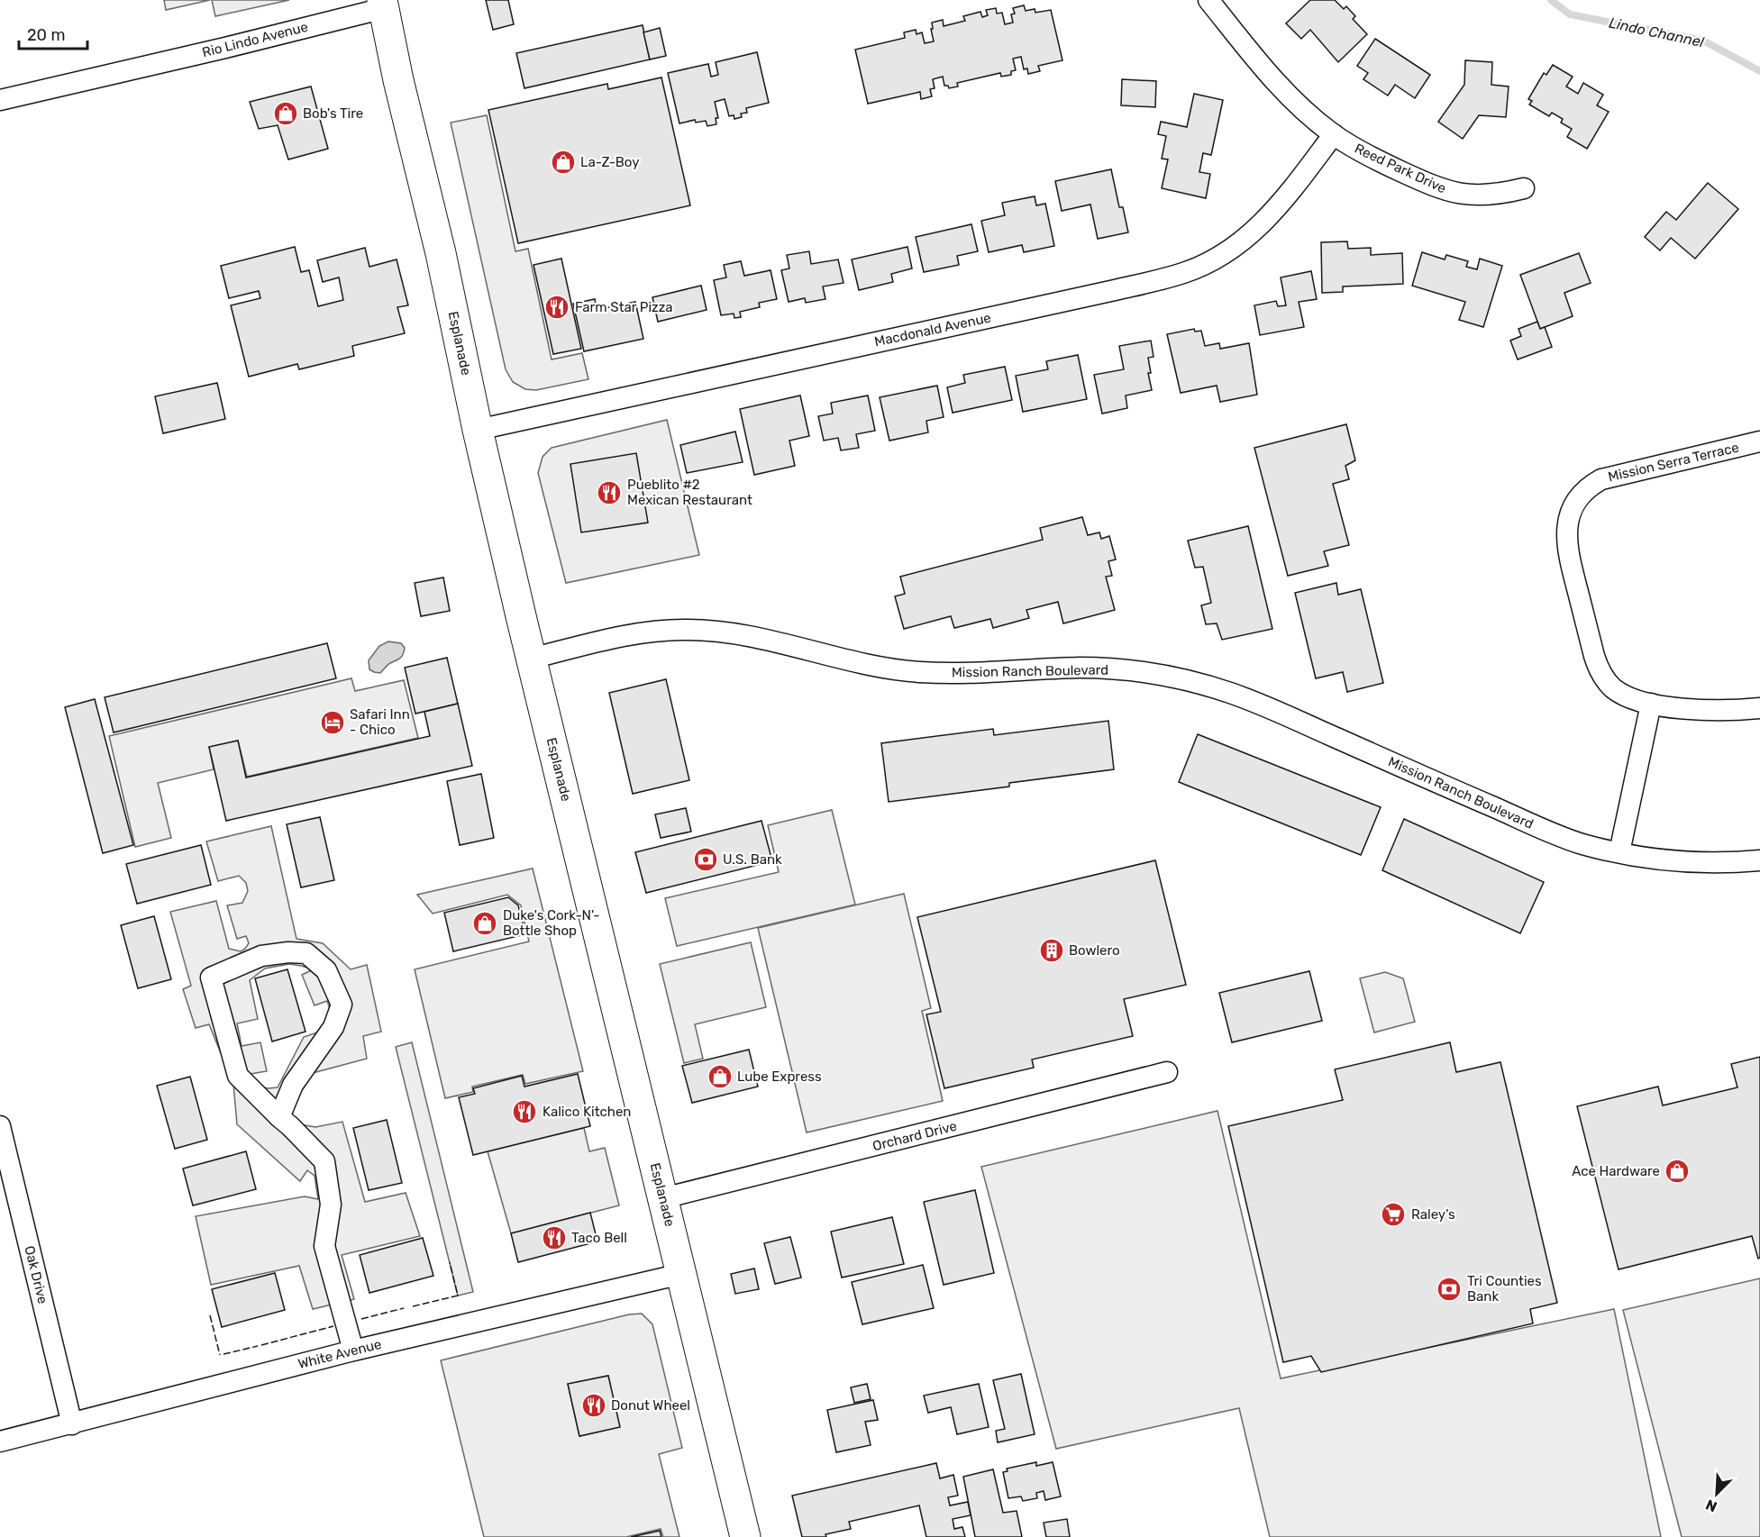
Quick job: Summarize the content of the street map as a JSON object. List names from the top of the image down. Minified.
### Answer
{"streets":{"main road":["Esplanade"],"street":["Rio Lindo Avenue","Reed Park Drive","Macdonald Avenue","Mission Serra Terrace","Mission Ranch Boulevard","Orchard Drive","Oak Drive","White Avenue"]},"crossings":[["Rio Lindo Avenue","Esplanade"],["Reed Park Drive","Macdonald Avenue"],["Macdonald Avenue","Esplanade"],["Esplanade","Mission Ranch Boulevard"],["Esplanade","Orchard Drive"],["Esplanade","White Avenue"],["Oak Drive","White Avenue"]],"water":["Lindo Channel"],"places":{"shop":["Bob's Tire","La-Z-Boy","Duke's Cork-N'- Bottle Shop","Lube Express","Ace Hardware"],"restaurant":["Farm Star Pizza","Pueblito #2 Mexican Restaurant","Kalico Kitchen","Taco Bell","Donut Wheel"],"hotel":["Safari Inn - Chico"],"bank":["U.S. Bank","Tri Counties Bank"],"building":["Bowlero"],"supermarket":["Raley's"]},"scale_bar":"20 m","north":"bottom left"}
